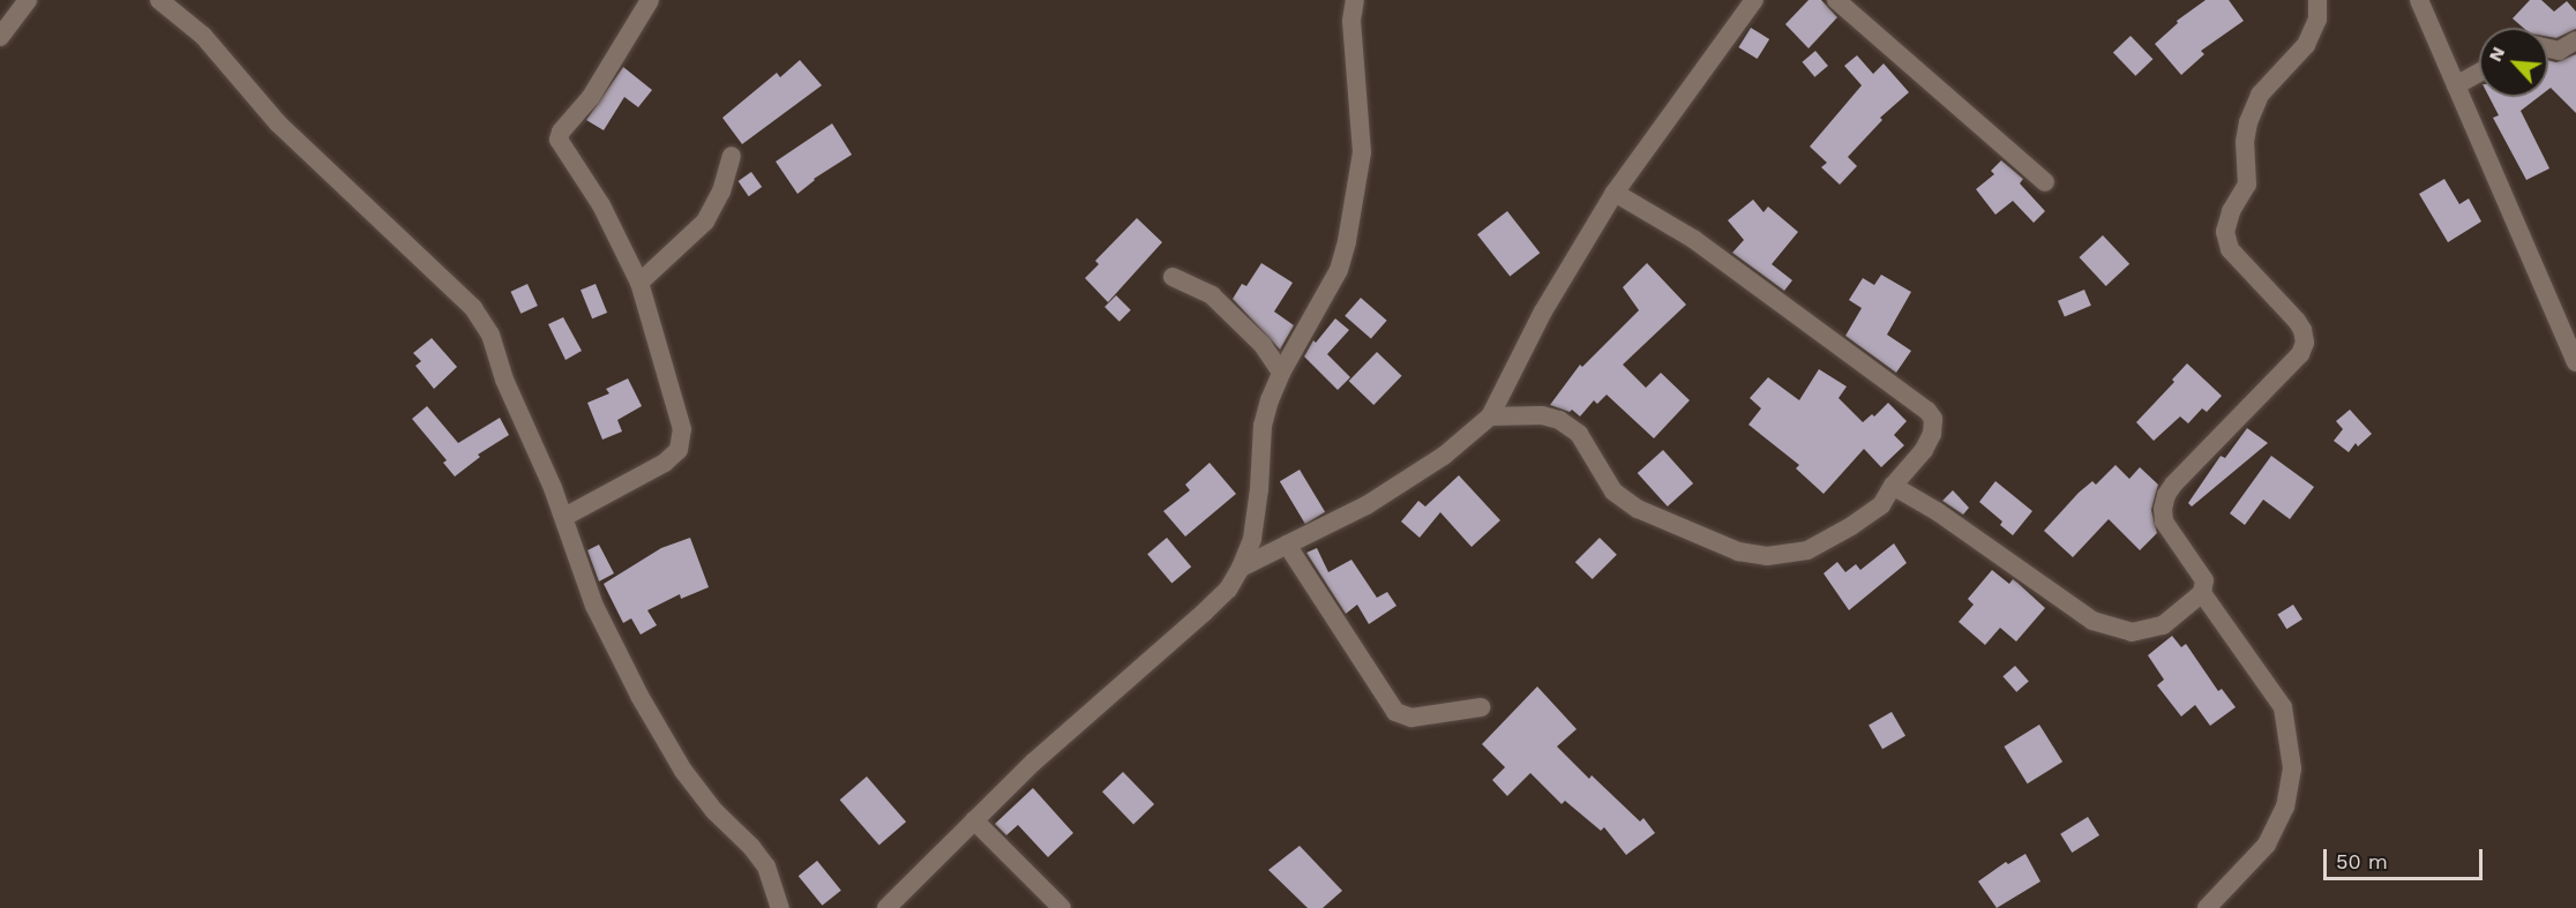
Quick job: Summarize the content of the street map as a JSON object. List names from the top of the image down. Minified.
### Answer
{"scale_bar":"50 m","north":"top left"}
